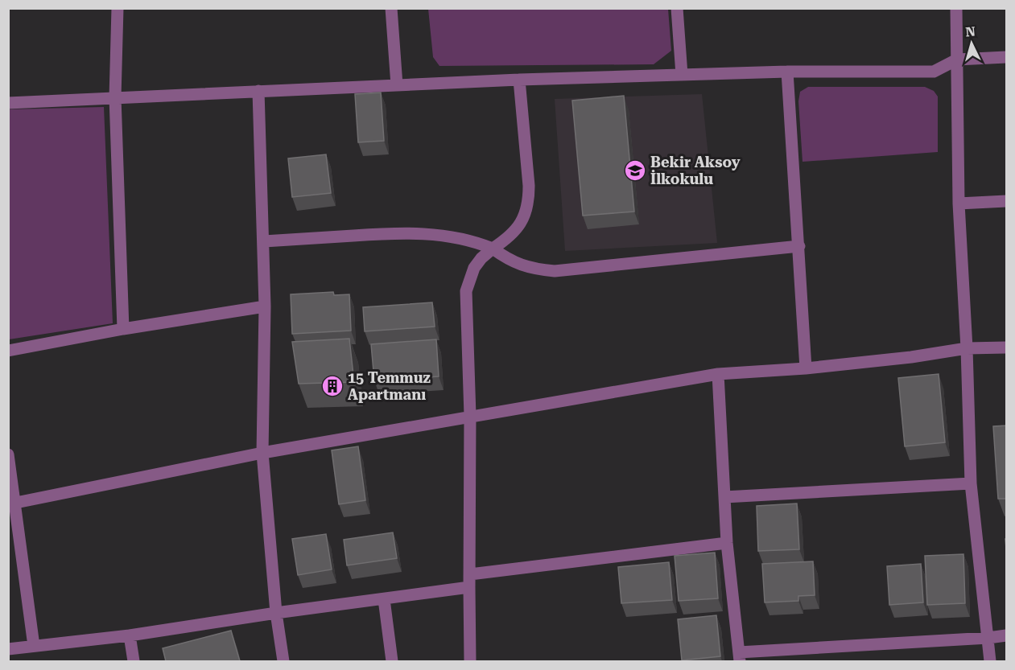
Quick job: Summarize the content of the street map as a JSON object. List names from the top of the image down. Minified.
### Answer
{"places":{"school or university":["Bekir Aksoy İlkokulu"],"building":["15 Temmuz Apartmanı"]},"north":"top"}
